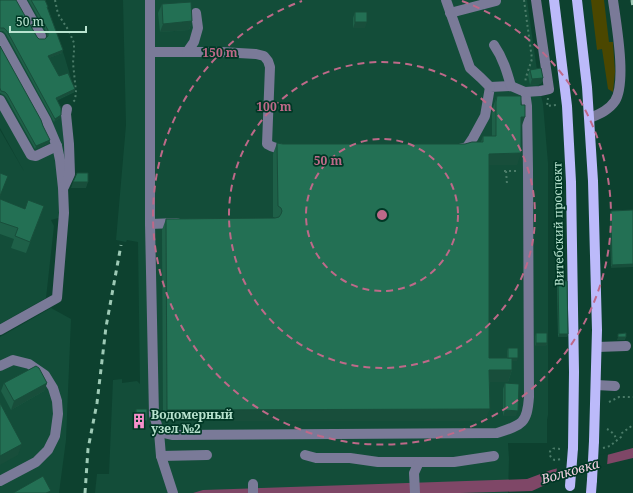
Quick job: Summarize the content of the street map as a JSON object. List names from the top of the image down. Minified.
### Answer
{"streets":{"main road":["Витебский проспект"]},"water":["Волковка"],"places":{"building":["Водомерный узел №2"]},"scale_bar":"50 m","rings":["150 m","100 m","50 m"]}
